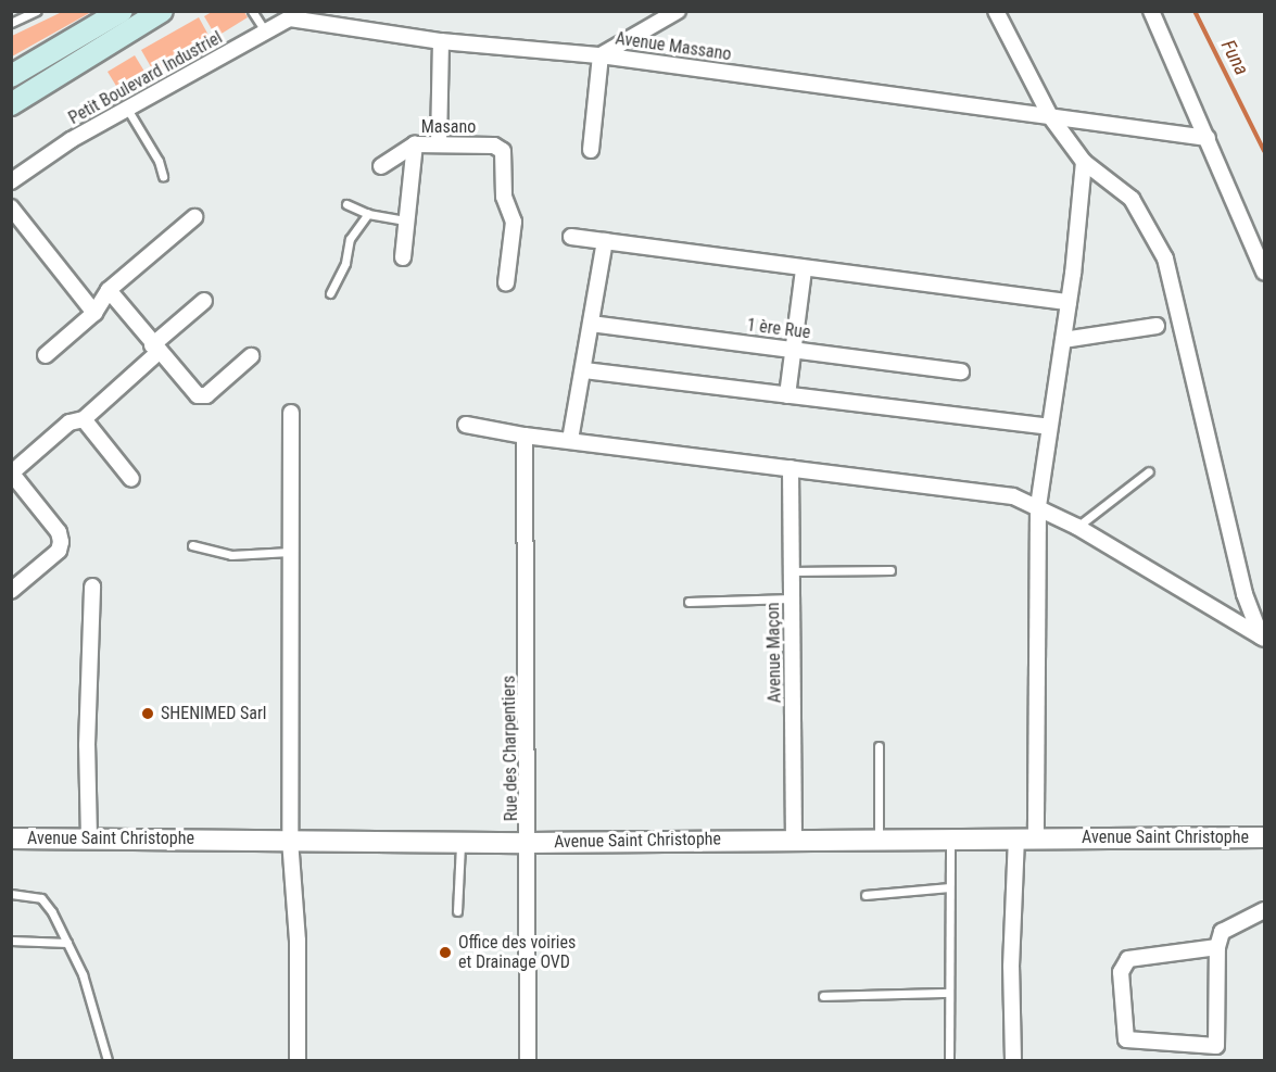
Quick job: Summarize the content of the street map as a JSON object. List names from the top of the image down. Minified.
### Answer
{"streets":{"street":["Avenue Massano","Petit Boulevard Industriel","Masano","1 ère Rue","Avenue Maçon","Rue des Charpentiers","Avenue Saint Christophe"]},"crossings":[["Avenue Massano","Petit Boulevard Industriel"],["Avenue Maçon","Avenue Saint Christophe"],["Rue des Charpentiers","Avenue Saint Christophe"]],"water":["Funa"],"places":["SHENIMED Sarl","Office des voiries et Drainage OVD"]}
